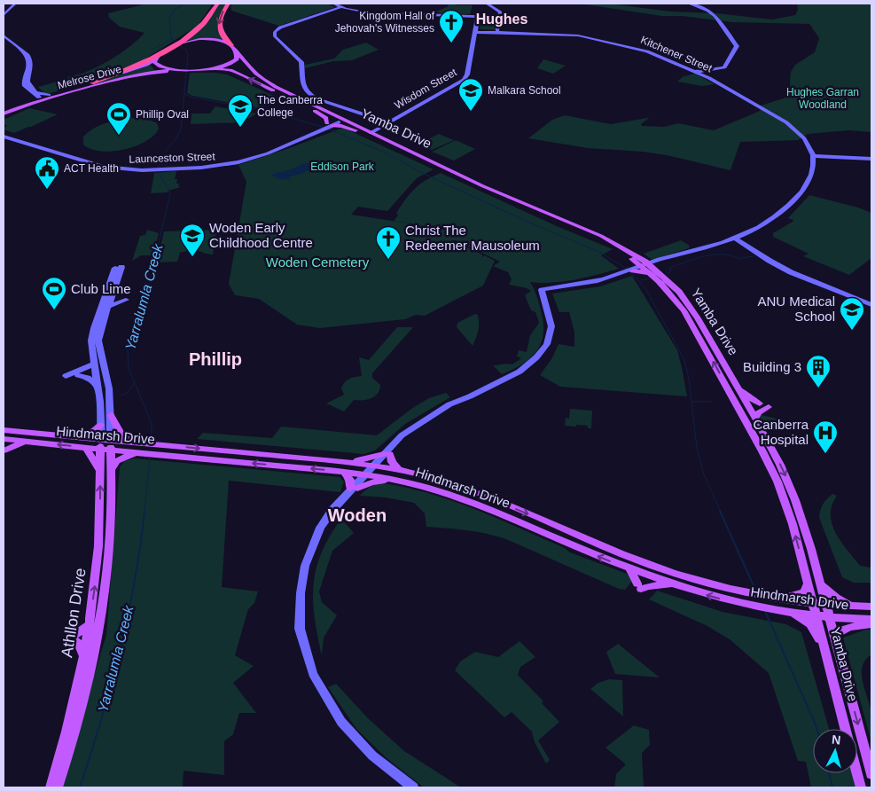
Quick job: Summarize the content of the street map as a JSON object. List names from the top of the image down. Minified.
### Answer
{"streets":{"main road":["Melrose Drive","Wisdom Street","Yamba Drive","Hindmarsh Drive","Athllon Drive"],"street":["Kitchener Street","Launceston Street"]},"crossings":[["Kitchener Street","Wisdom Street"],["Wisdom Street","Yamba Drive"],["Yamba Drive","Launceston Street"],["Yamba Drive","Hindmarsh Drive"],["Hindmarsh Drive","Athllon Drive"]],"districts":["Hughes","Phillip","Woden"],"water":["Yarralumla Creek"],"parks":["Hughes Garran Woodland","Eddison Park","Woden Cemetery"],"places":{"church":["Kingdom Hall of Jehovah's Witnesses","Christ The Redeemer Mausoleum"],"school or university":["Malkara School","The Canberra College","Woden Early Childhood Centre","ANU Medical School"],"sports":["Phillip Oval","Club Lime"],"public building":["ACT Health"],"building":["Building 3"],"hospital":["Canberra Hospital"]},"north":"top"}
